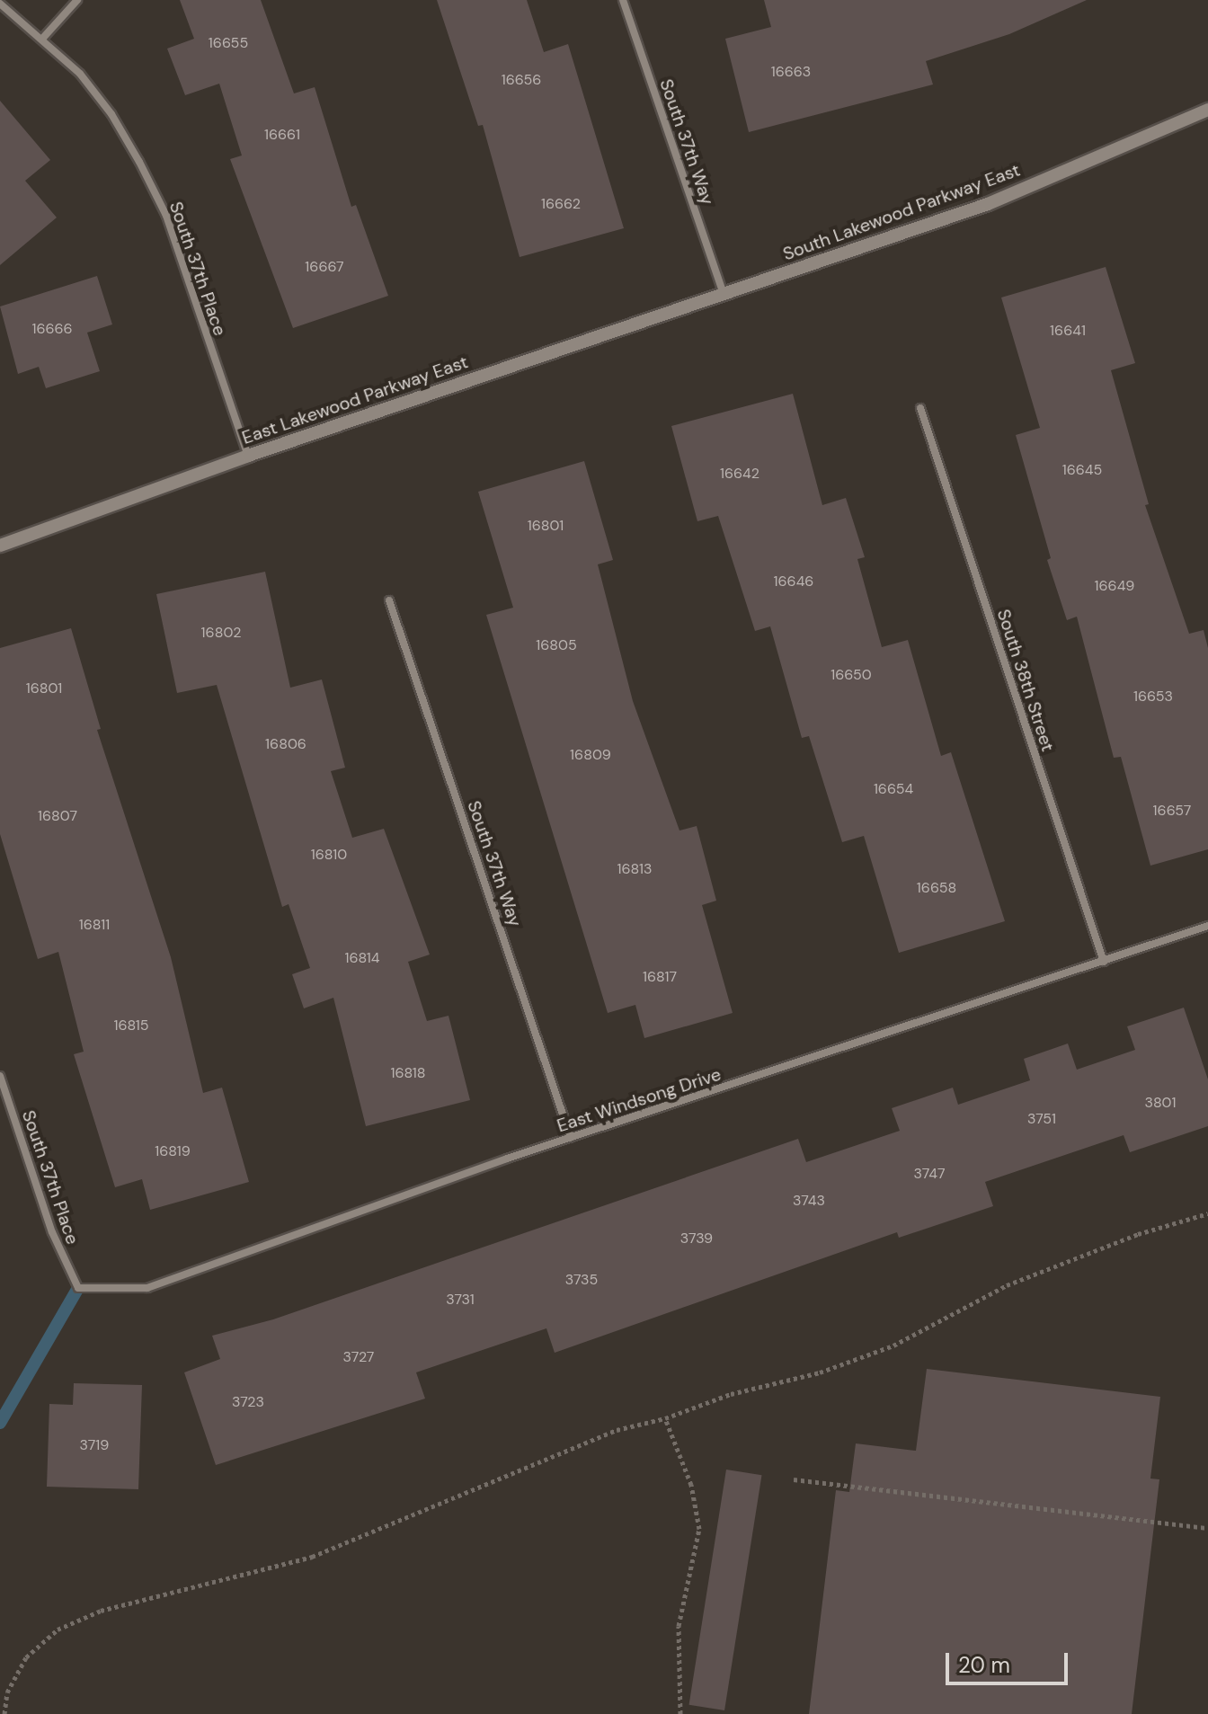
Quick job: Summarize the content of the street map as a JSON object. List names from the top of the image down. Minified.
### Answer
{"streets":{"street":["South 37th Way","South Lakewood Parkway East","South 37th Place","East Lakewood Parkway East","South 38th Street","East Windsong Drive"]},"crossings":[["South 37th Way","South Lakewood Parkway East"],["South 37th Way","East Lakewood Parkway East"],["South 37th Way","East Windsong Drive"],["South Lakewood Parkway East","East Lakewood Parkway East"],["South 37th Place","East Lakewood Parkway East"],["South 37th Place","East Windsong Drive"],["South 38th Street","East Windsong Drive"]],"house_numbers":["16655","16663","16656","16661","16662","16667","16666","16641","16645","16642","16801","16646","16649","16802","16805","16650","16801","16653","16806","16809","16654","16657","16807","16810","16813","16658","16811","16814","16817","16815","16818","3801","3751","16819","3747","3743","3739","3735","3731","3727","3723","3719"],"scale_bar":"20 m"}
